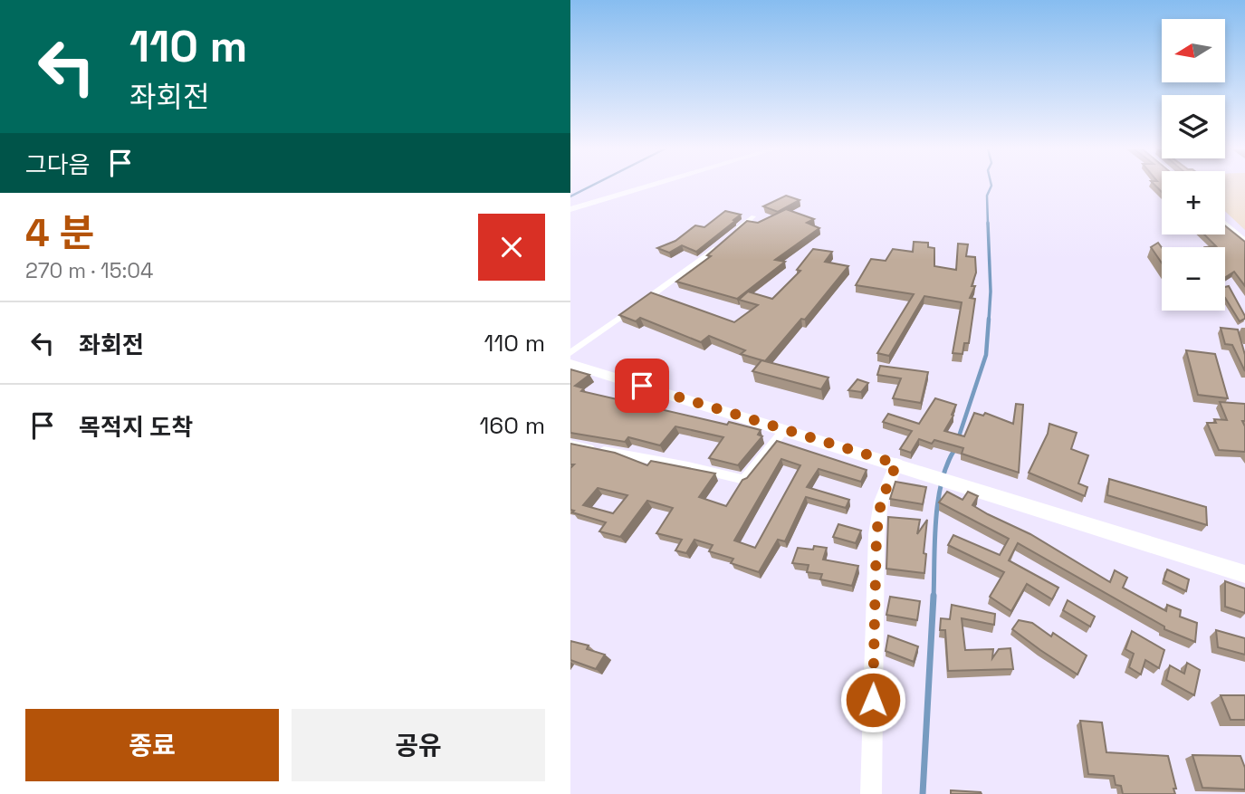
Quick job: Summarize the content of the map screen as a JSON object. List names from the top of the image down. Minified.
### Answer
{"north":"left","page":{"turn":["110 m","좌회전"],"map_buttons":["+","−"],"then":"그다음","heading":["4 분","270 m · 15:04"],"list":[{"name":"좌회전","value":"110 m"},{"name":"목적지 도착","value":"160 m"}],"buttons":["종료","공유"]}}
